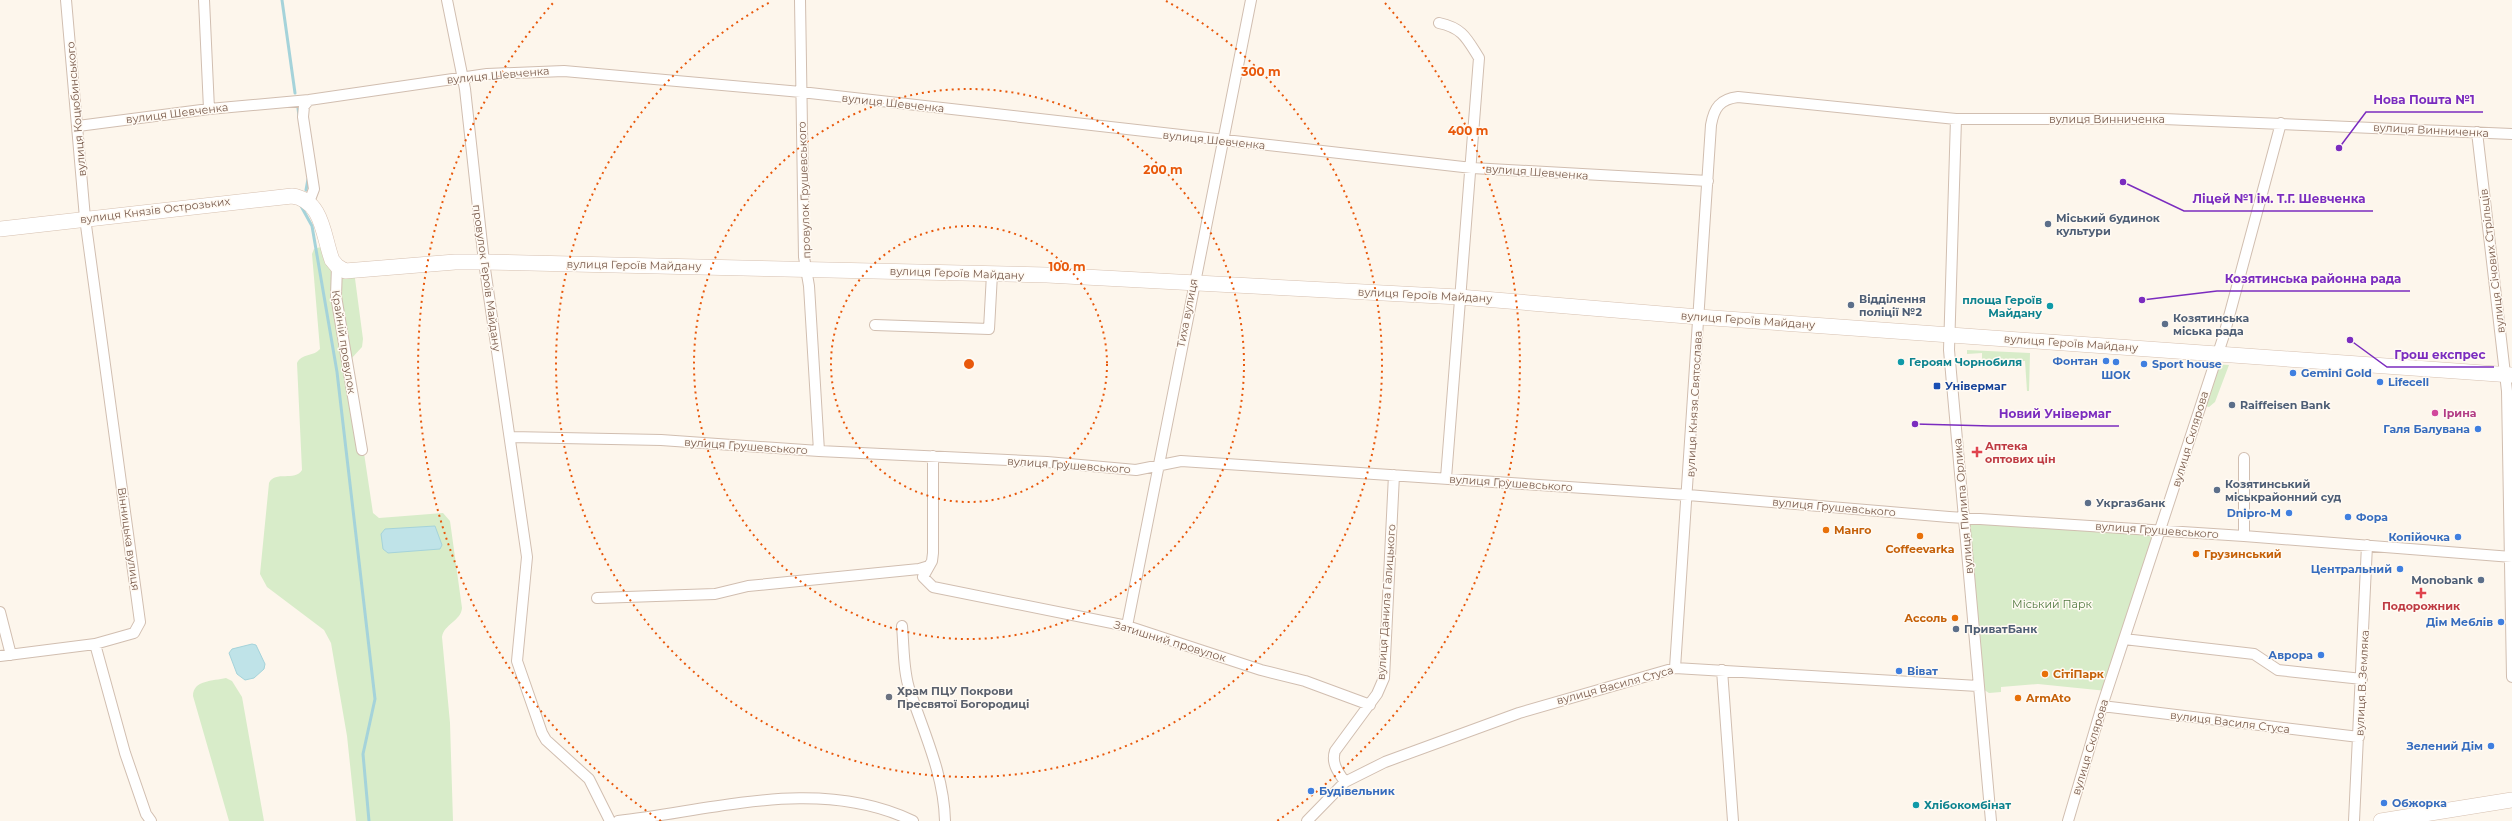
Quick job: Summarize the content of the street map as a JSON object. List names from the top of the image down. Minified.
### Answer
{"streets":{"street":["вулиця Шевченка","вулиця Коцюбинського","вулиця Винниченка","провулок Грушевського","вулиця Князів Острозьких","вулиця Січових Стрільців","вулиця Героїв Майдану","провулок Героїв Майдану","Тиха вулиця","Крайній провулок","вулиця Князя Святослава","вулиця Склярова","вулиця Грушевського","вулиця Пилипа Орлика","Вінницька вулиця","вулиця Данила Галицького","Затишний провулок","вулиця В. Земляка","вулиця Василя Стуса"]},"crossings":[["вулиця Шевченка","вулиця Коцюбинського"],["вулиця Шевченка","провулок Грушевського"],["вулиця Шевченка","провулок Героїв Майдану"],["вулиця Шевченка","Тиха вулиця"],["вулиця Шевченка","вулиця Князя Святослава"],["вулиця Коцюбинського","вулиця Князів Острозьких"],["вулиця Коцюбинського","Вінницька вулиця"],["вулиця Винниченка","вулиця Січових Стрільців"],["вулиця Винниченка","вулиця Князя Святослава"],["вулиця Винниченка","вулиця Склярова"],["вулиця Винниченка","вулиця Пилипа Орлика"],["провулок Грушевського","вулиця Героїв Майдану"],["провулок Грушевського","вулиця Грушевського"],["вулиця Князів Острозьких","Вінницька вулиця"],["вулиця Січових Стрільців","вулиця Героїв Майдану"],["вулиця Січових Стрільців","вулиця Грушевського"],["вулиця Героїв Майдану","провулок Героїв Майдану"],["вулиця Героїв Майдану","Тиха вулиця"],["вулиця Героїв Майдану","Крайній провулок"],["вулиця Героїв Майдану","вулиця Князя Святослава"],["вулиця Героїв Майдану","вулиця Склярова"],["вулиця Героїв Майдану","вулиця Пилипа Орлика"],["провулок Героїв Майдану","вулиця Грушевського"],["Тиха вулиця","вулиця Грушевського"],["Тиха вулиця","Затишний провулок"],["вулиця Князя Святослава","вулиця Грушевського"],["вулиця Князя Святослава","вулиця Василя Стуса"],["вулиця Склярова","вулиця Грушевського"],["вулиця Склярова","вулиця Василя Стуса"],["вулиця Грушевського","вулиця Пилипа Орлика"],["вулиця Грушевського","вулиця Данила Галицького"],["вулиця Грушевського","вулиця В. Земляка"],["вулиця Пилипа Орлика","вулиця Василя Стуса"],["вулиця Данила Галицького","Затишний провулок"],["вулиця Данила Галицького","вулиця Василя Стуса"],["вулиця В. Земляка","вулиця Василя Стуса"]],"parks":["Міський Парк"],"places":{"other":["Нова Пошта №1","Ліцей №1 ім. Т.Г. Шевченка","Міський будинок культури","Козятинська районна рада","Відділення поліції №2","площа Героїв Майдану","Козятинська міська рада","Грош експрес","Фонтан","Героям Чорнобиля","ШОК","Sport house","Gemini Gold","Lifecell","Raiffeisen Bank","Ірина","Новий Універмаг","Галя Балувана","Козятинський міськрайонний суд","Укргазбанк","Dnipro-M","Фора","Манго","Coffeevarka","Копійочка","Грузинський","Центральний","Monobank","Ассоль","Дім Меблів","ПриватБанк","Аврора","Віват","СітіПарк","Храм ПЦУ Покрови Пресвятої Богородиці","ArmAto","Зелений Дім","Будівельник","Обжорка","Хлібокомбінат"],"transit":["Універмаг"],"health":["Аптека оптових цін","Подорожник"]},"rings":["300 m","400 m","200 m","100 m"]}
